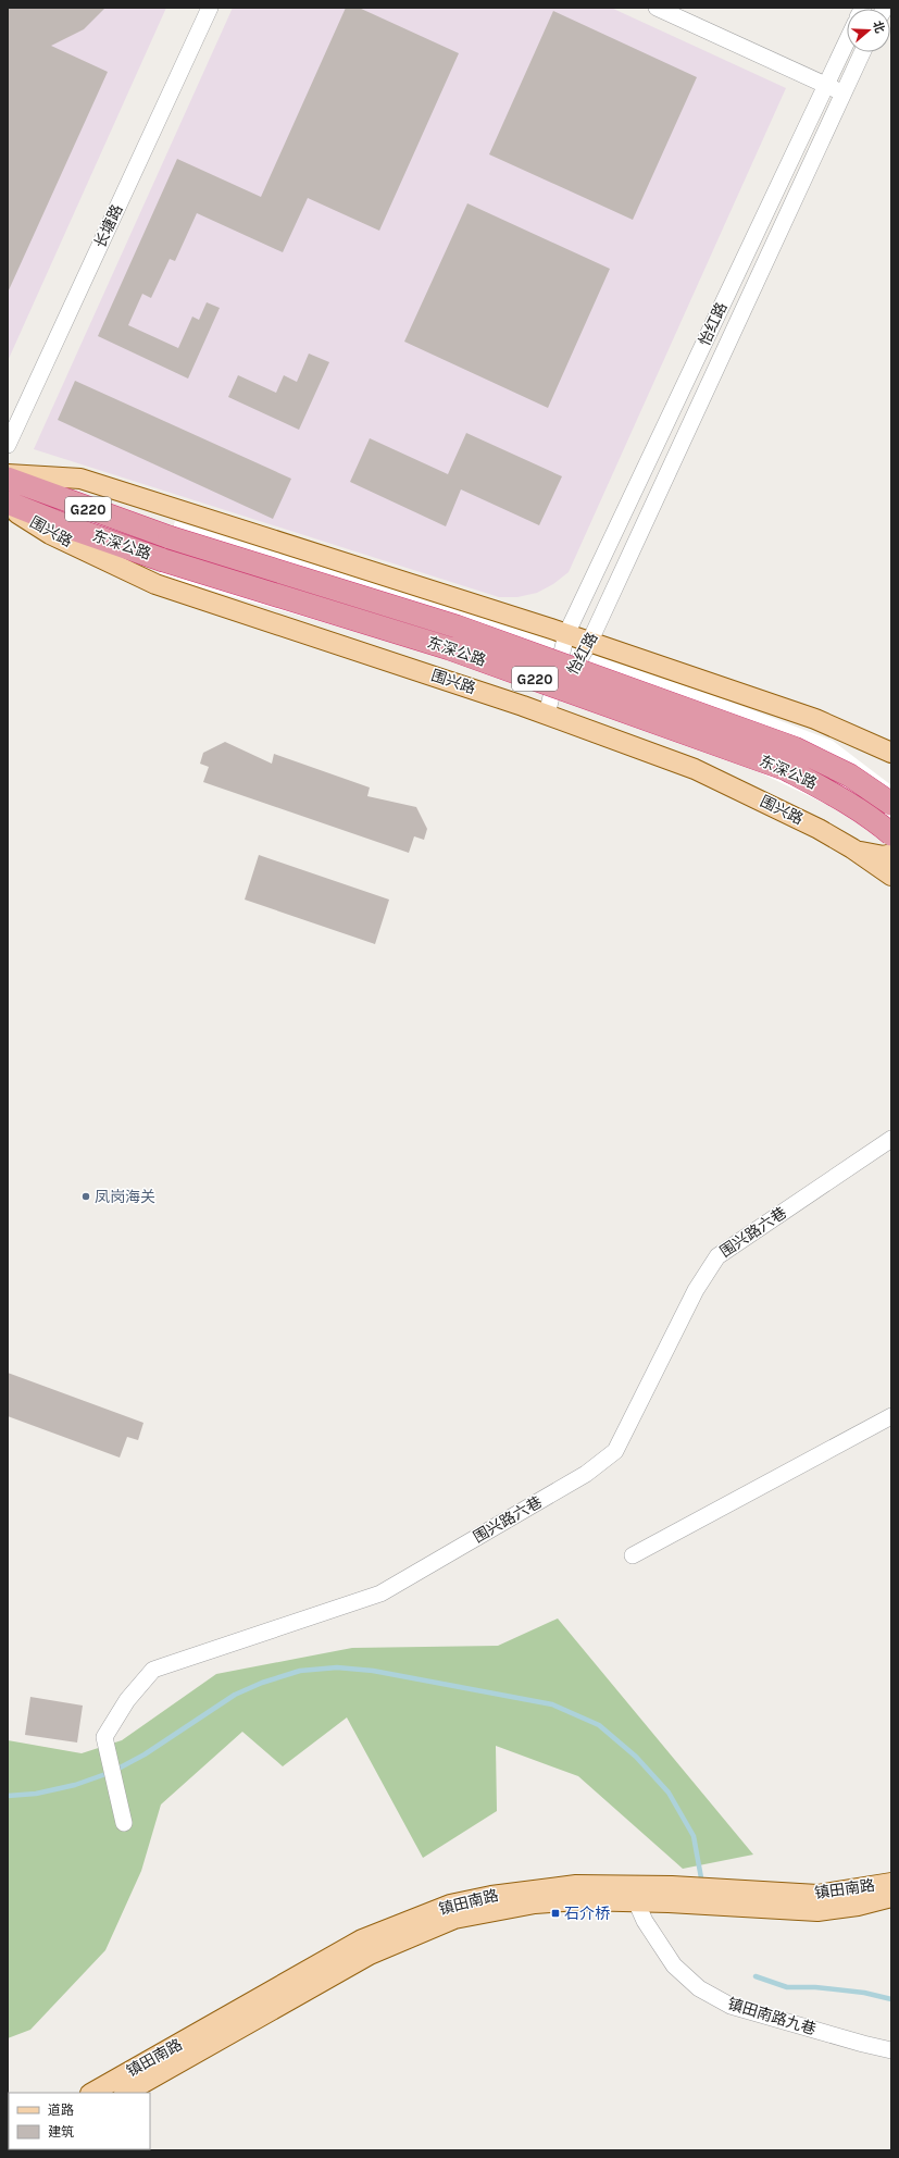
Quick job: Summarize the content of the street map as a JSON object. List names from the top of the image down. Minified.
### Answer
{"streets":{"highway":["G220","东深公路"],"main road":["围兴路","镇田南路"],"street":["长塘路","怡红路","围兴路六巷","镇田南路九巷"]},"crossings":[["怡红路","围兴路"],["镇田南路","镇田南路九巷"]],"places":{"other":["凤岗海关"],"transit":["石介桥"]},"legend":["道路","建筑"],"north":"right"}
